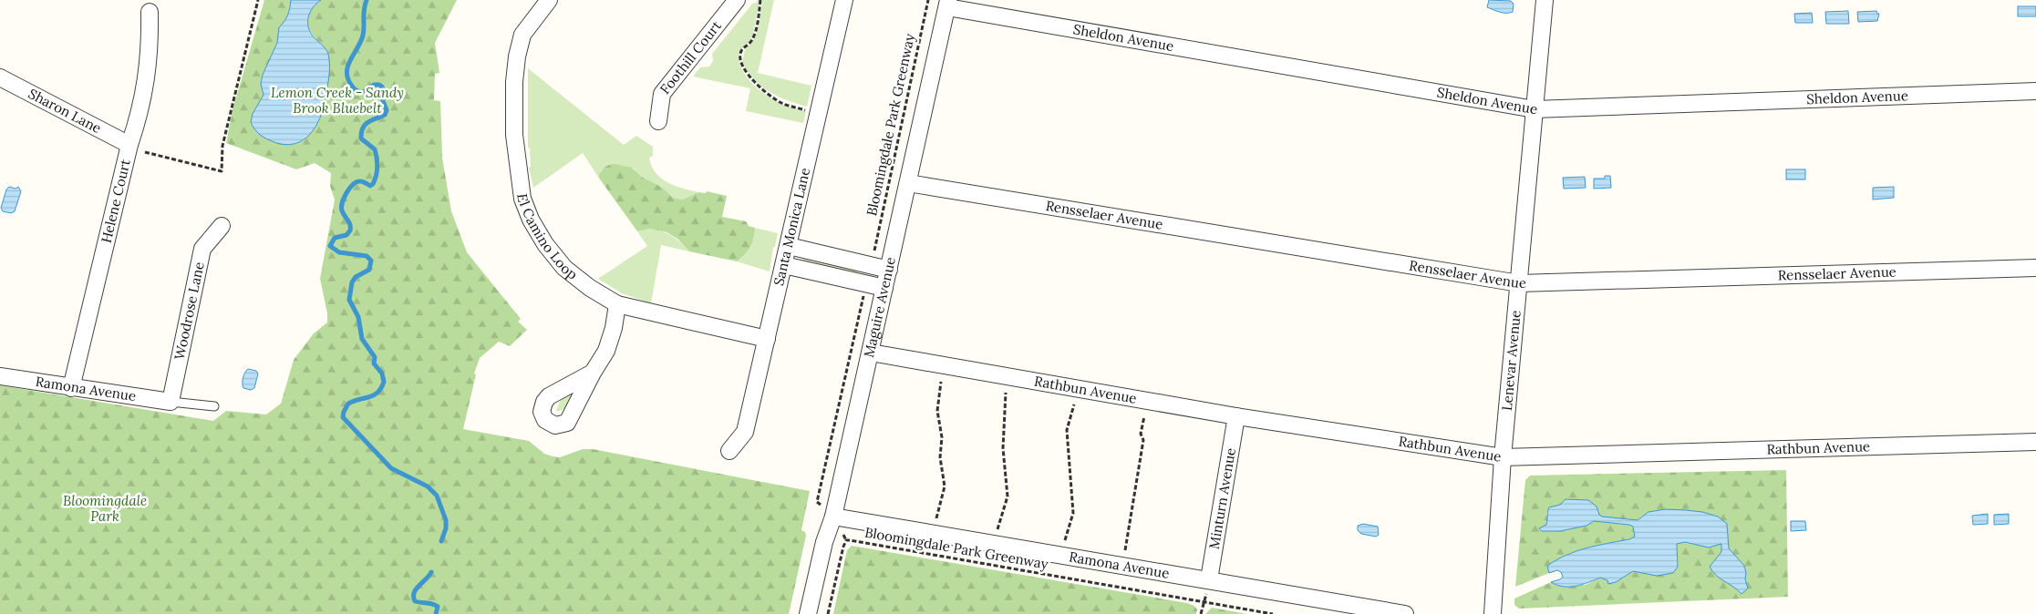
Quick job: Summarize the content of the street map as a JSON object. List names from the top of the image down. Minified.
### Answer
{"streets":{"street":["Sheldon Avenue","Foothill Court","Sharon Lane","Helene Court","Rensselaer Avenue","Santa Monica Lane","El Camino Loop","Maguire Avenue","Woodrose Lane","Lenevar Avenue","Ramona Avenue","Rathbun Avenue","Minturn Avenue"],"path":["Bloomingdale Park Greenway"]},"crossings":[["Sheldon Avenue","Maguire Avenue"],["Sheldon Avenue","Lenevar Avenue"],["Sharon Lane","Helene Court"],["Helene Court","Ramona Avenue"],["Rensselaer Avenue","Maguire Avenue"],["Rensselaer Avenue","Lenevar Avenue"],["Santa Monica Lane","El Camino Loop"],["Maguire Avenue","Ramona Avenue"],["Maguire Avenue","Rathbun Avenue"],["Woodrose Lane","Ramona Avenue"],["Lenevar Avenue","Rathbun Avenue"],["Ramona Avenue","Minturn Avenue"],["Rathbun Avenue","Minturn Avenue"]],"parks":["Lemon Creek - Sandy Brook Bluebelt","Bloomingdale Park"]}
